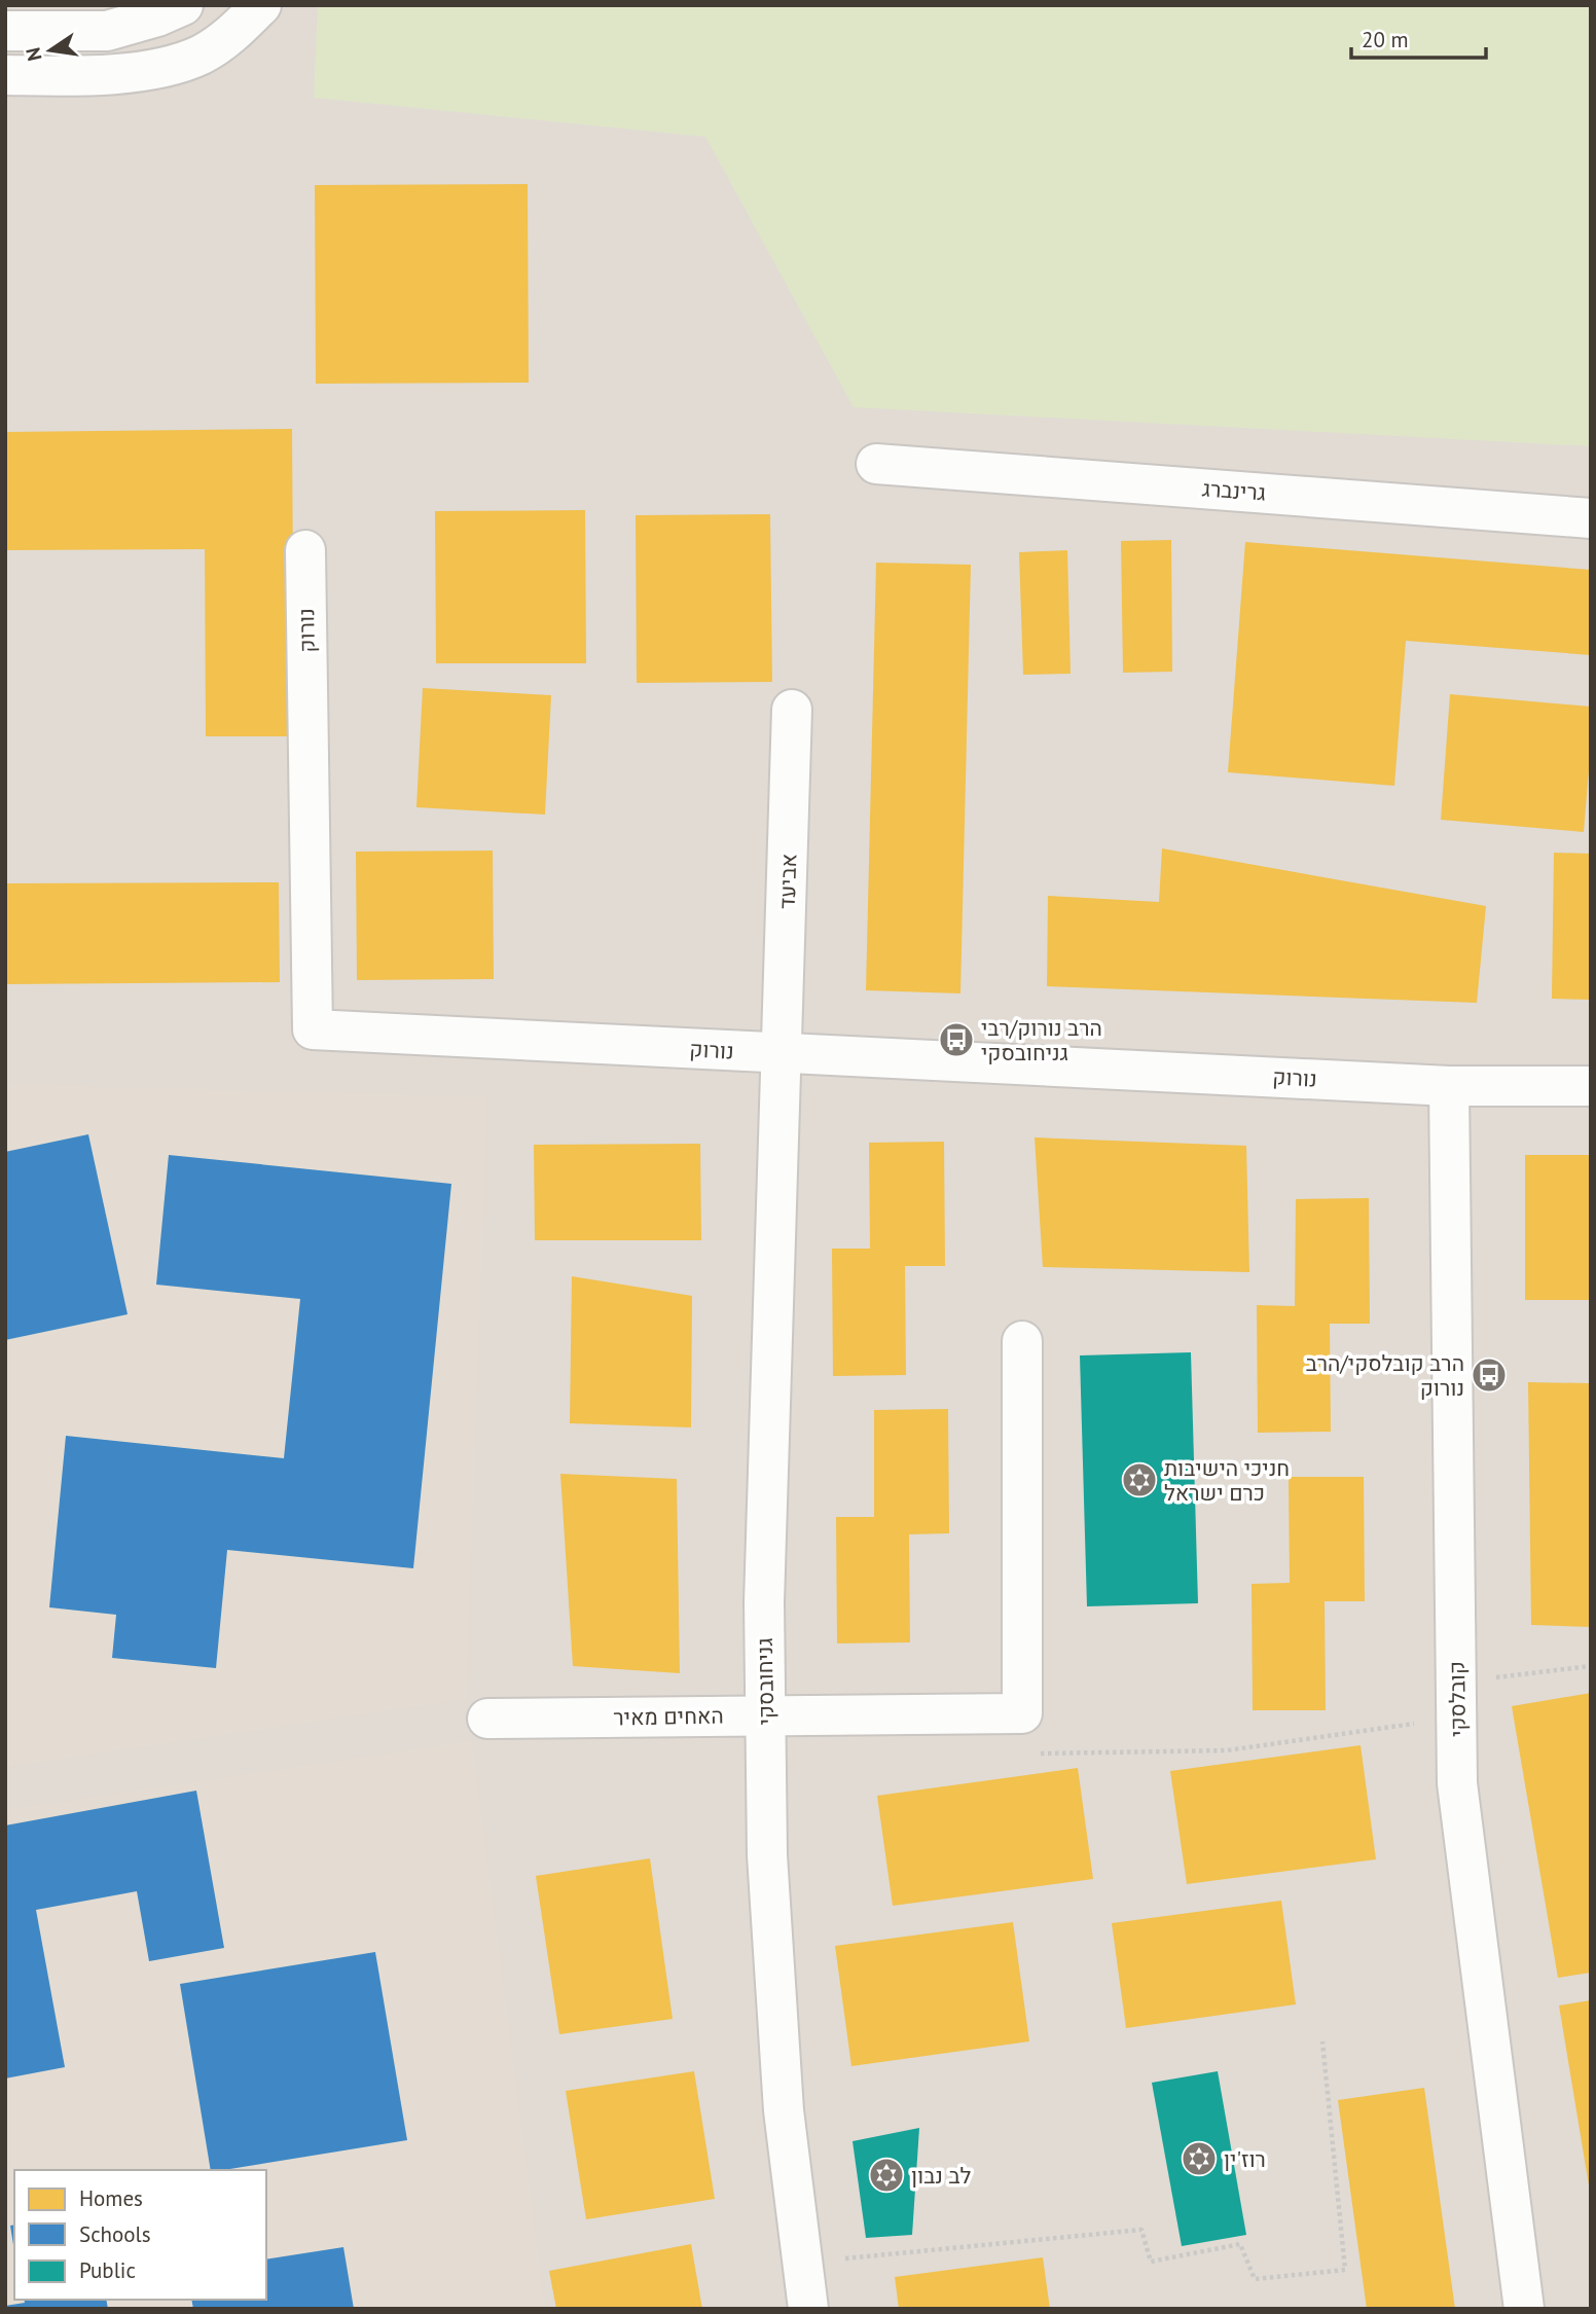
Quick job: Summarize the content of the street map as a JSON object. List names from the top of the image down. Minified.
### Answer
{"streets":{"street":["גרינברג","נורוק","אביעד","גניחובסקי","קובלסקי","האחים מאיר"]},"crossings":[["נורוק","אביעד"],["נורוק","גניחובסקי"],["נורוק","קובלסקי"],["אביעד","גניחובסקי"],["גניחובסקי","האחים מאיר"]],"places":{"bus stop":["הרב נורוק/רבי גניחובסקי","הרב קובלסקי/הרב נורוק"],"synagogue":["חניכי הישיבות כרם ישראל","רוז'ין","לב נבון"]},"legend":["Homes","Schools","Public"],"scale_bar":"20 m","north":"left"}
